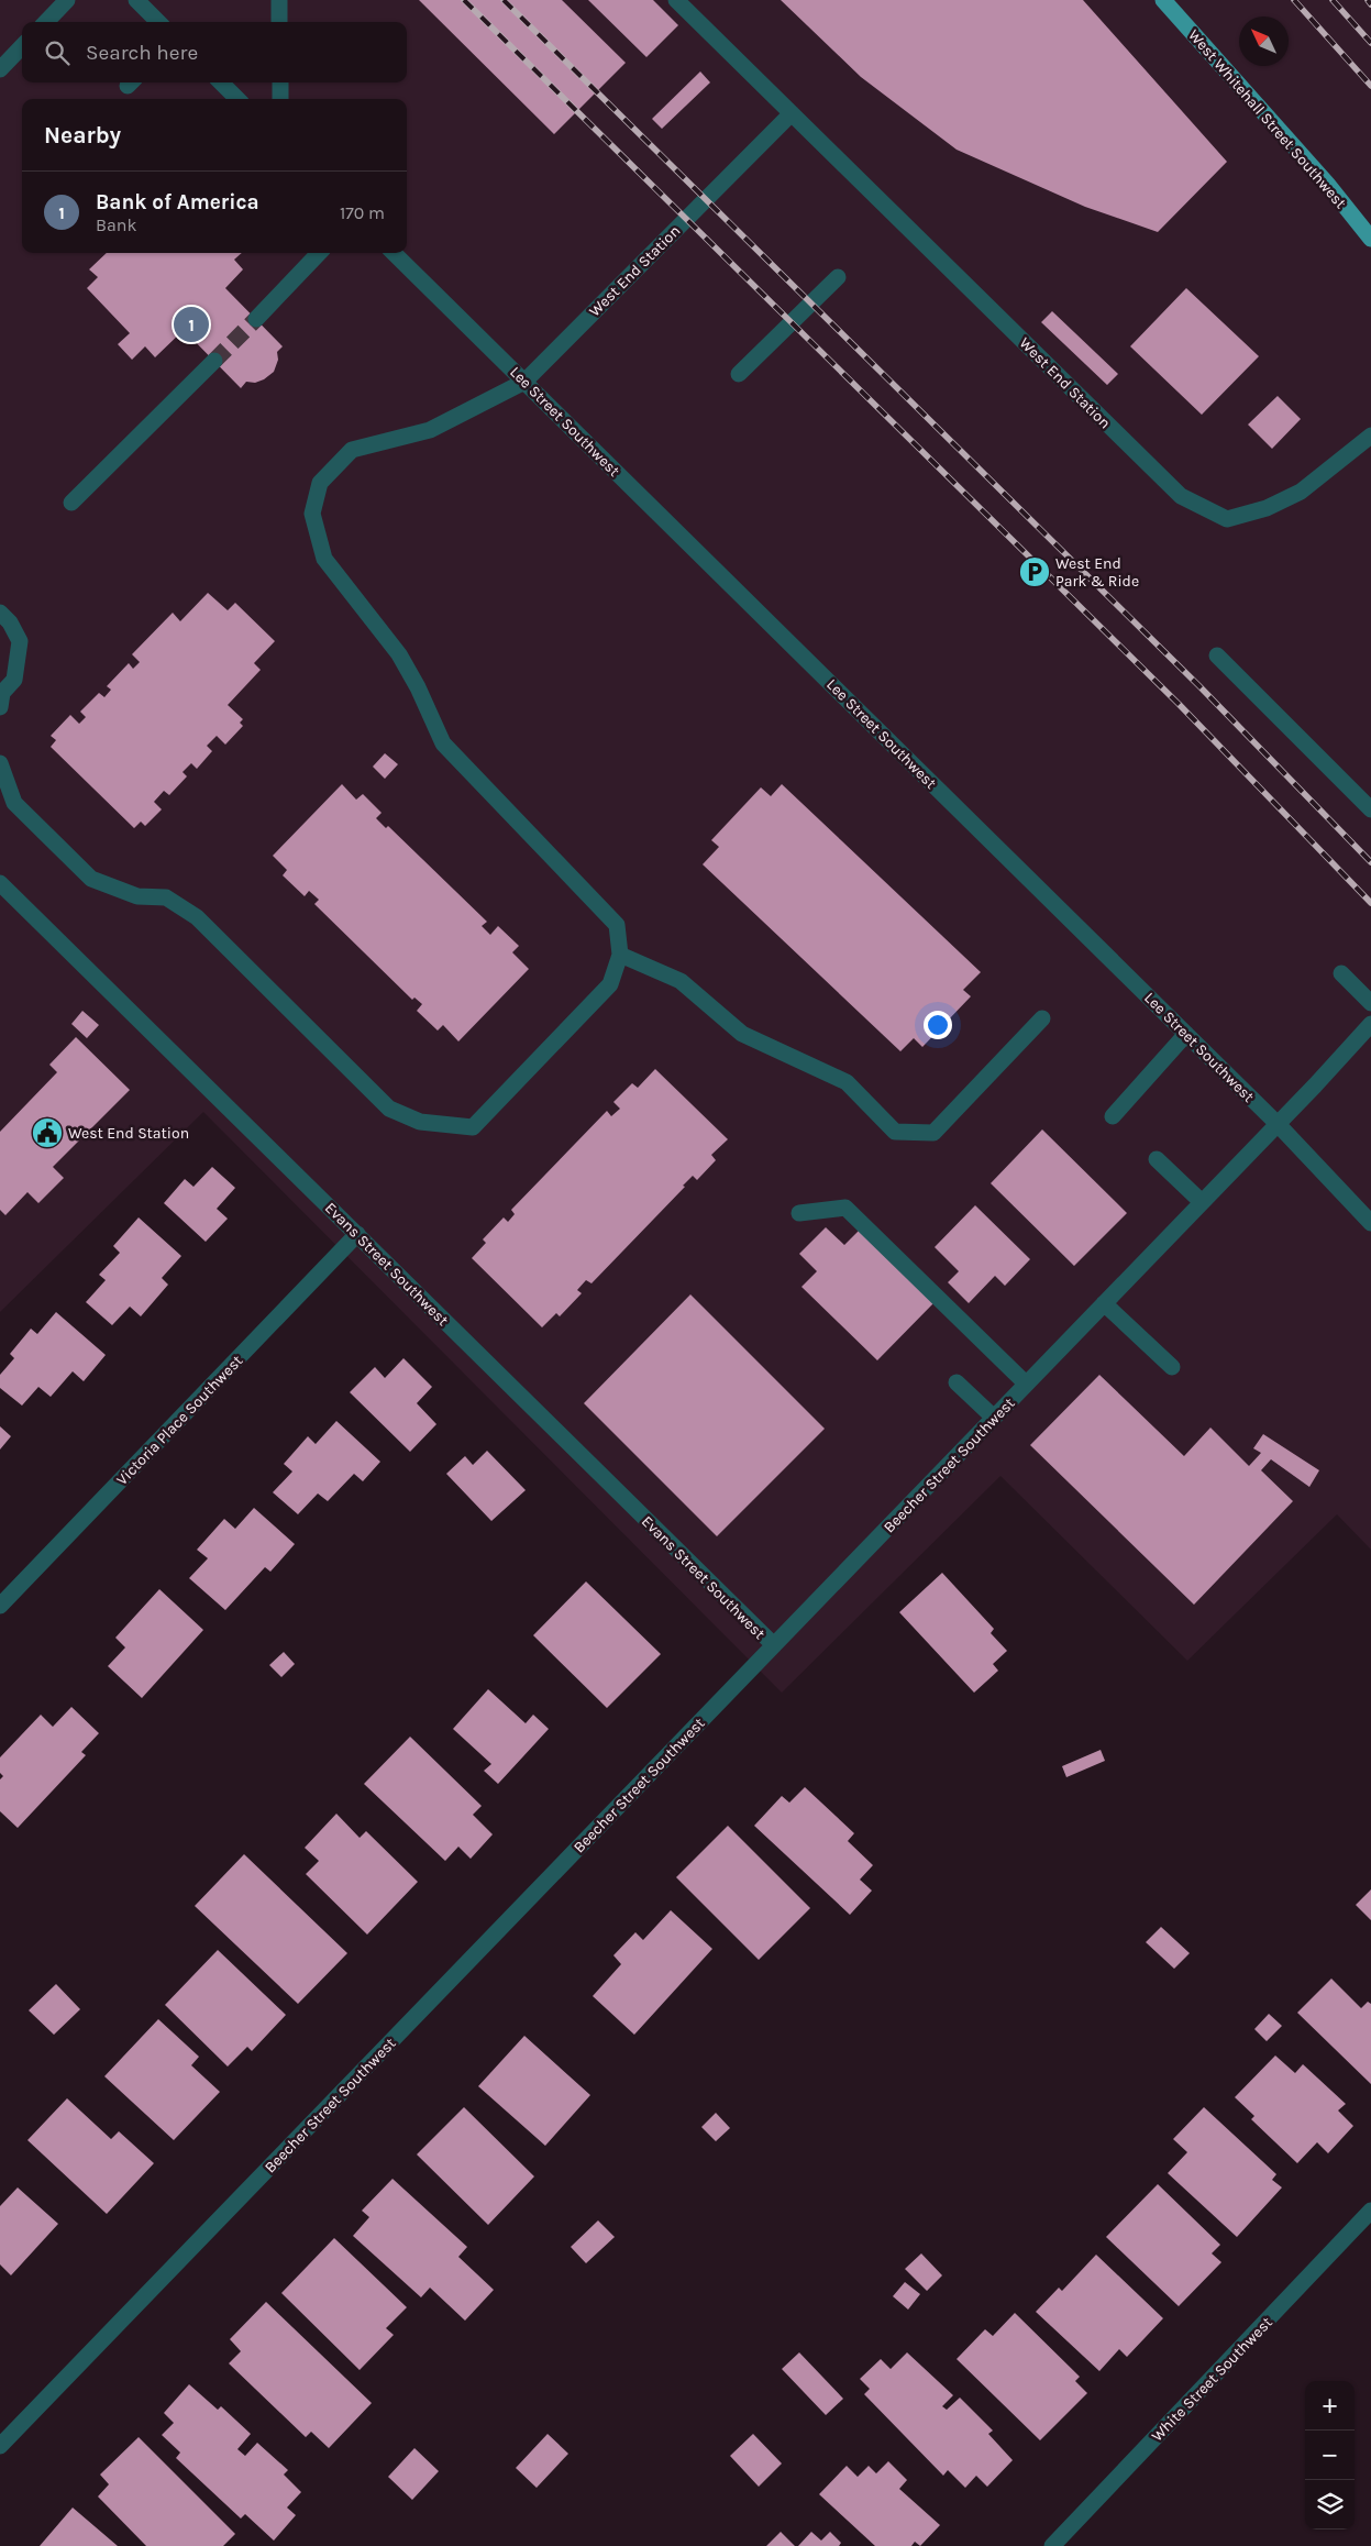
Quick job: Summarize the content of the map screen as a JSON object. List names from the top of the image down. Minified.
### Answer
{"streets":{"main road":["West Whitehall Street Southwest"],"street":["West End Station","Lee Street Southwest","Evans Street Southwest","Victoria Place Southwest","Beecher Street Southwest","White Street Southwest"]},"crossings":[["West End Station","Lee Street Southwest"],["Lee Street Southwest","Beecher Street Southwest"],["Evans Street Southwest","Victoria Place Southwest"],["Evans Street Southwest","Beecher Street Southwest"]],"places":{"parking":["West End Park & Ride"],"public building":["West End Station"]},"north":"top left","page":{"search":"Search here","heading":"Nearby","list":[{"mark":"1","name":"Bank of America","note":"Bank","value":"170 m"}],"pins":"1","map_buttons":["+","−"]}}
